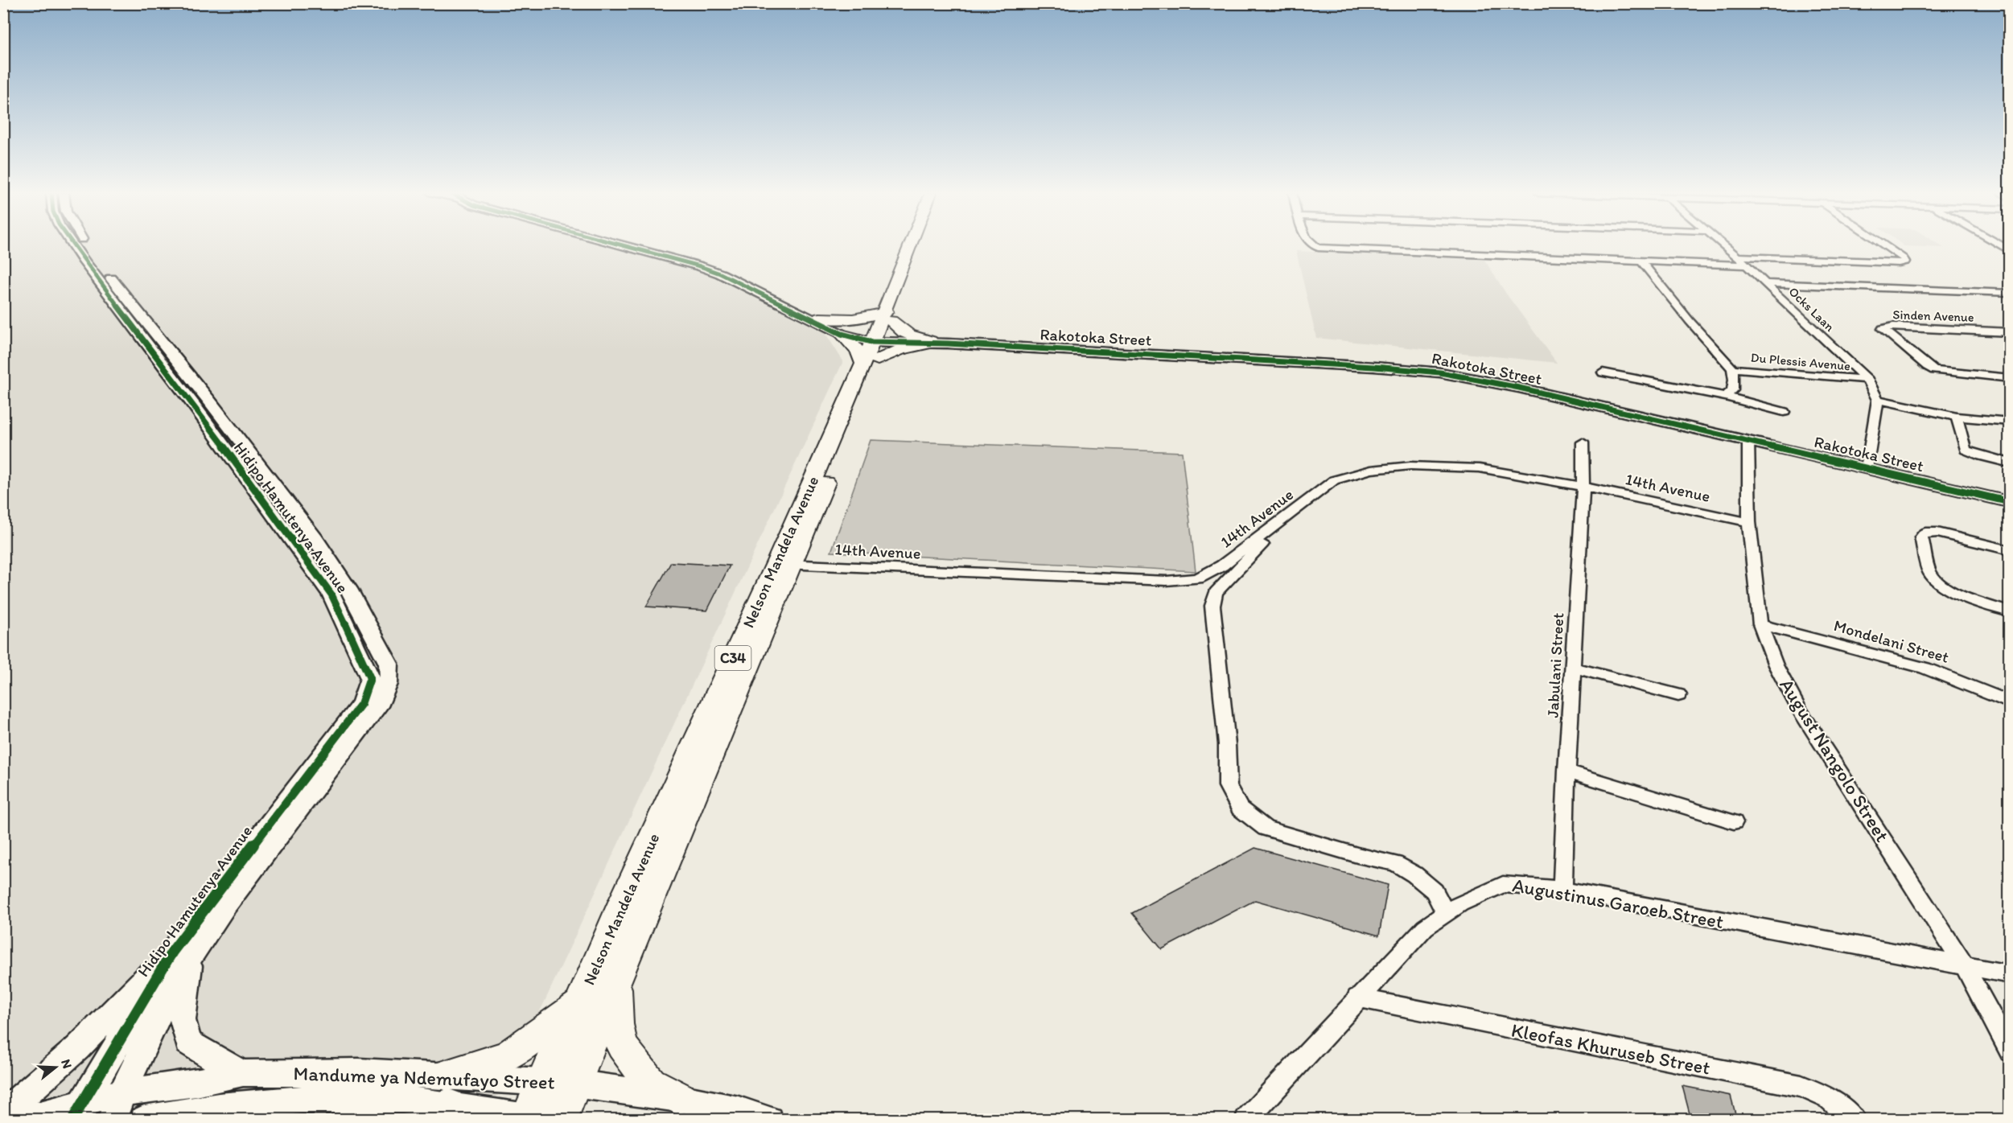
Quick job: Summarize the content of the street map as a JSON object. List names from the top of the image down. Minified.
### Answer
{"streets":{"main road":["Nelson Mandela Avenue","C34"],"street":["Ocks Laan","Sinden Avenue","Rakotoka Street","Du Plessis Avenue","14th Avenue","Hidipo Hamutenya Avenue","Mondelani Street","Jabulani Street","August Nangolo Street","Augustinus Garoeb Street","Kleofas Khuruseb Street","Mandume ya Ndemufayo Street"]},"crossings":[["Ocks Laan","Sinden Avenue"],["Ocks Laan","Du Plessis Avenue"],["Rakotoka Street","August Nangolo Street"],["14th Avenue","Nelson Mandela Avenue"],["14th Avenue","Jabulani Street"],["14th Avenue","August Nangolo Street"],["Hidipo Hamutenya Avenue","Mandume ya Ndemufayo Street"],["Nelson Mandela Avenue","Mandume ya Ndemufayo Street"],["Mondelani Street","August Nangolo Street"],["Jabulani Street","Augustinus Garoeb Street"],["August Nangolo Street","Augustinus Garoeb Street"],["Augustinus Garoeb Street","Kleofas Khuruseb Street"]],"north":"right"}
